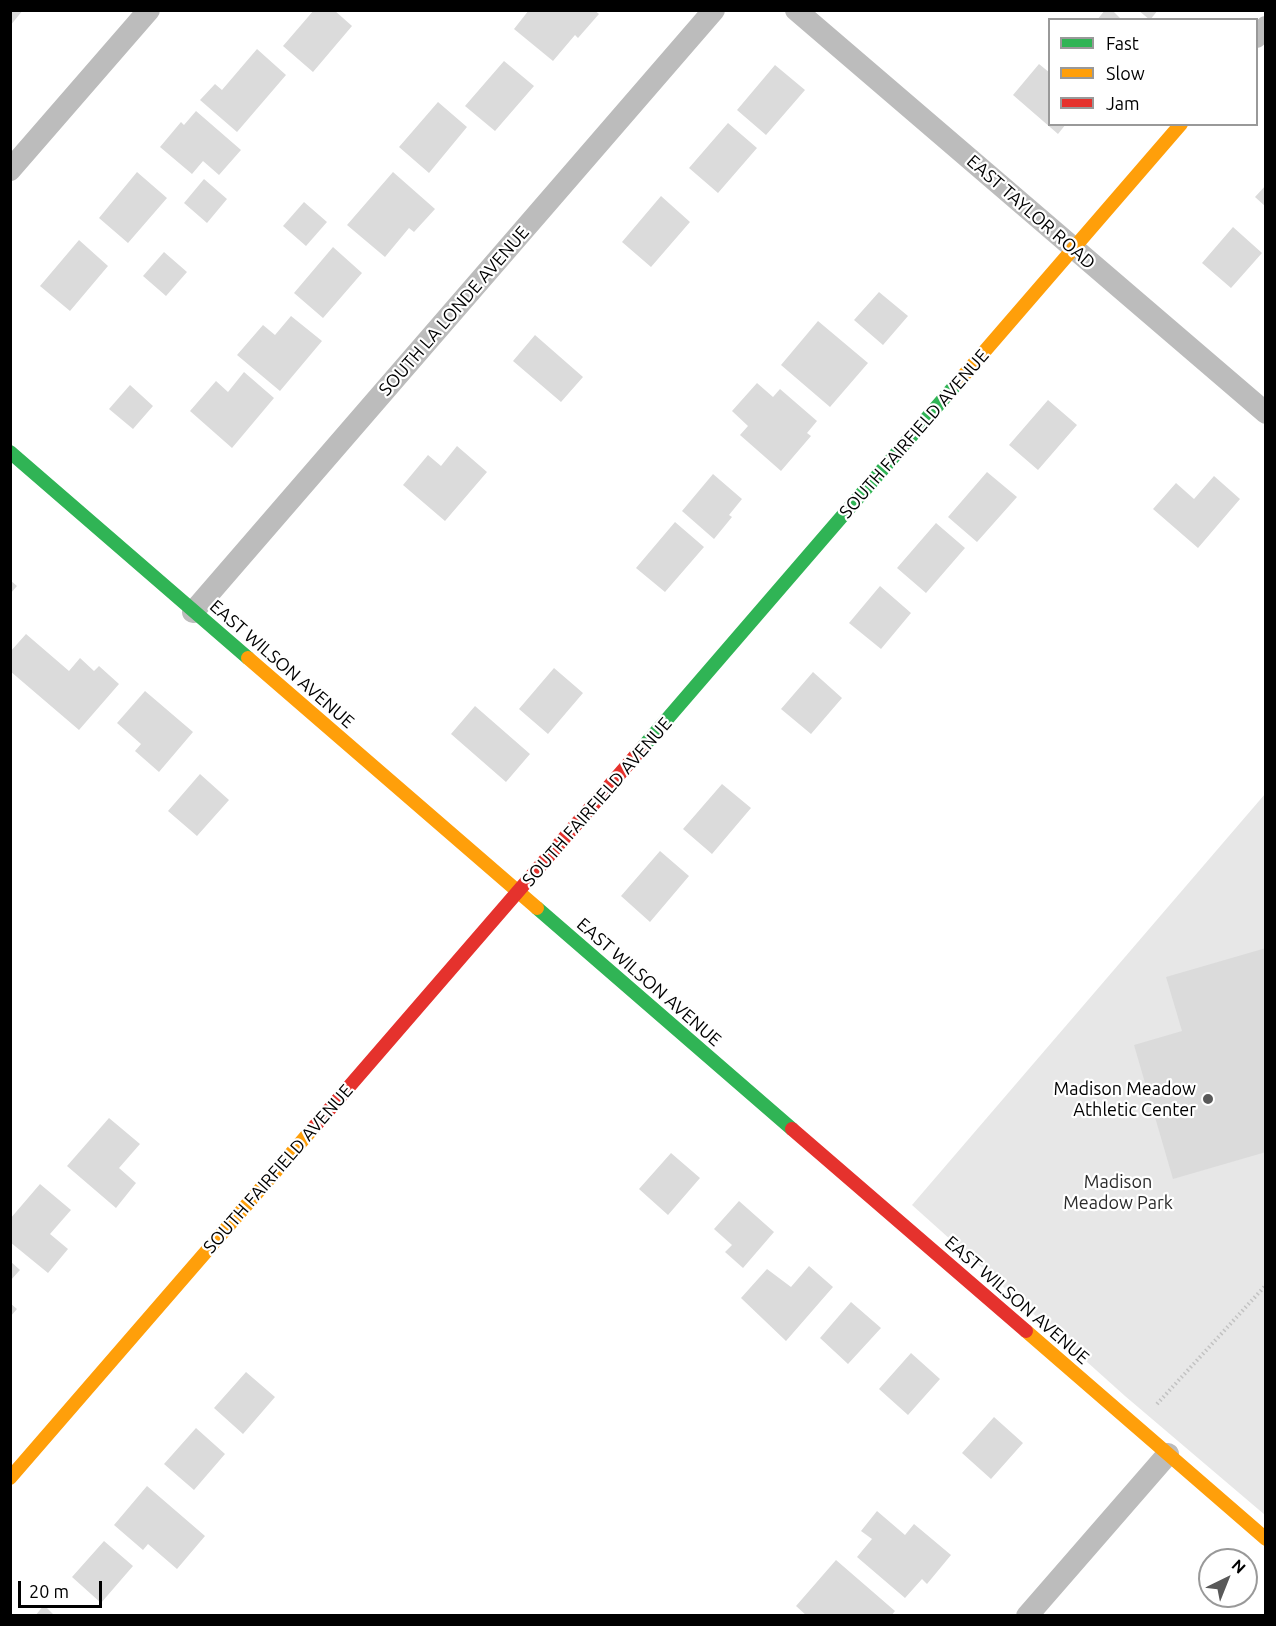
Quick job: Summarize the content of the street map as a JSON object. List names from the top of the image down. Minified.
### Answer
{"streets":{"street":["EAST TAYLOR ROAD","SOUTH LA LONDE AVENUE","SOUTH FAIRFIELD AVENUE","EAST WILSON AVENUE"]},"crossings":[["EAST TAYLOR ROAD","SOUTH FAIRFIELD AVENUE"],["SOUTH LA LONDE AVENUE","EAST WILSON AVENUE"],["SOUTH FAIRFIELD AVENUE","EAST WILSON AVENUE"]],"parks":["Madison Meadow Park"],"places":["Madison Meadow Athletic Center"],"legend":["Fast","Slow","Jam"],"scale_bar":"20 m","north":"top right"}
